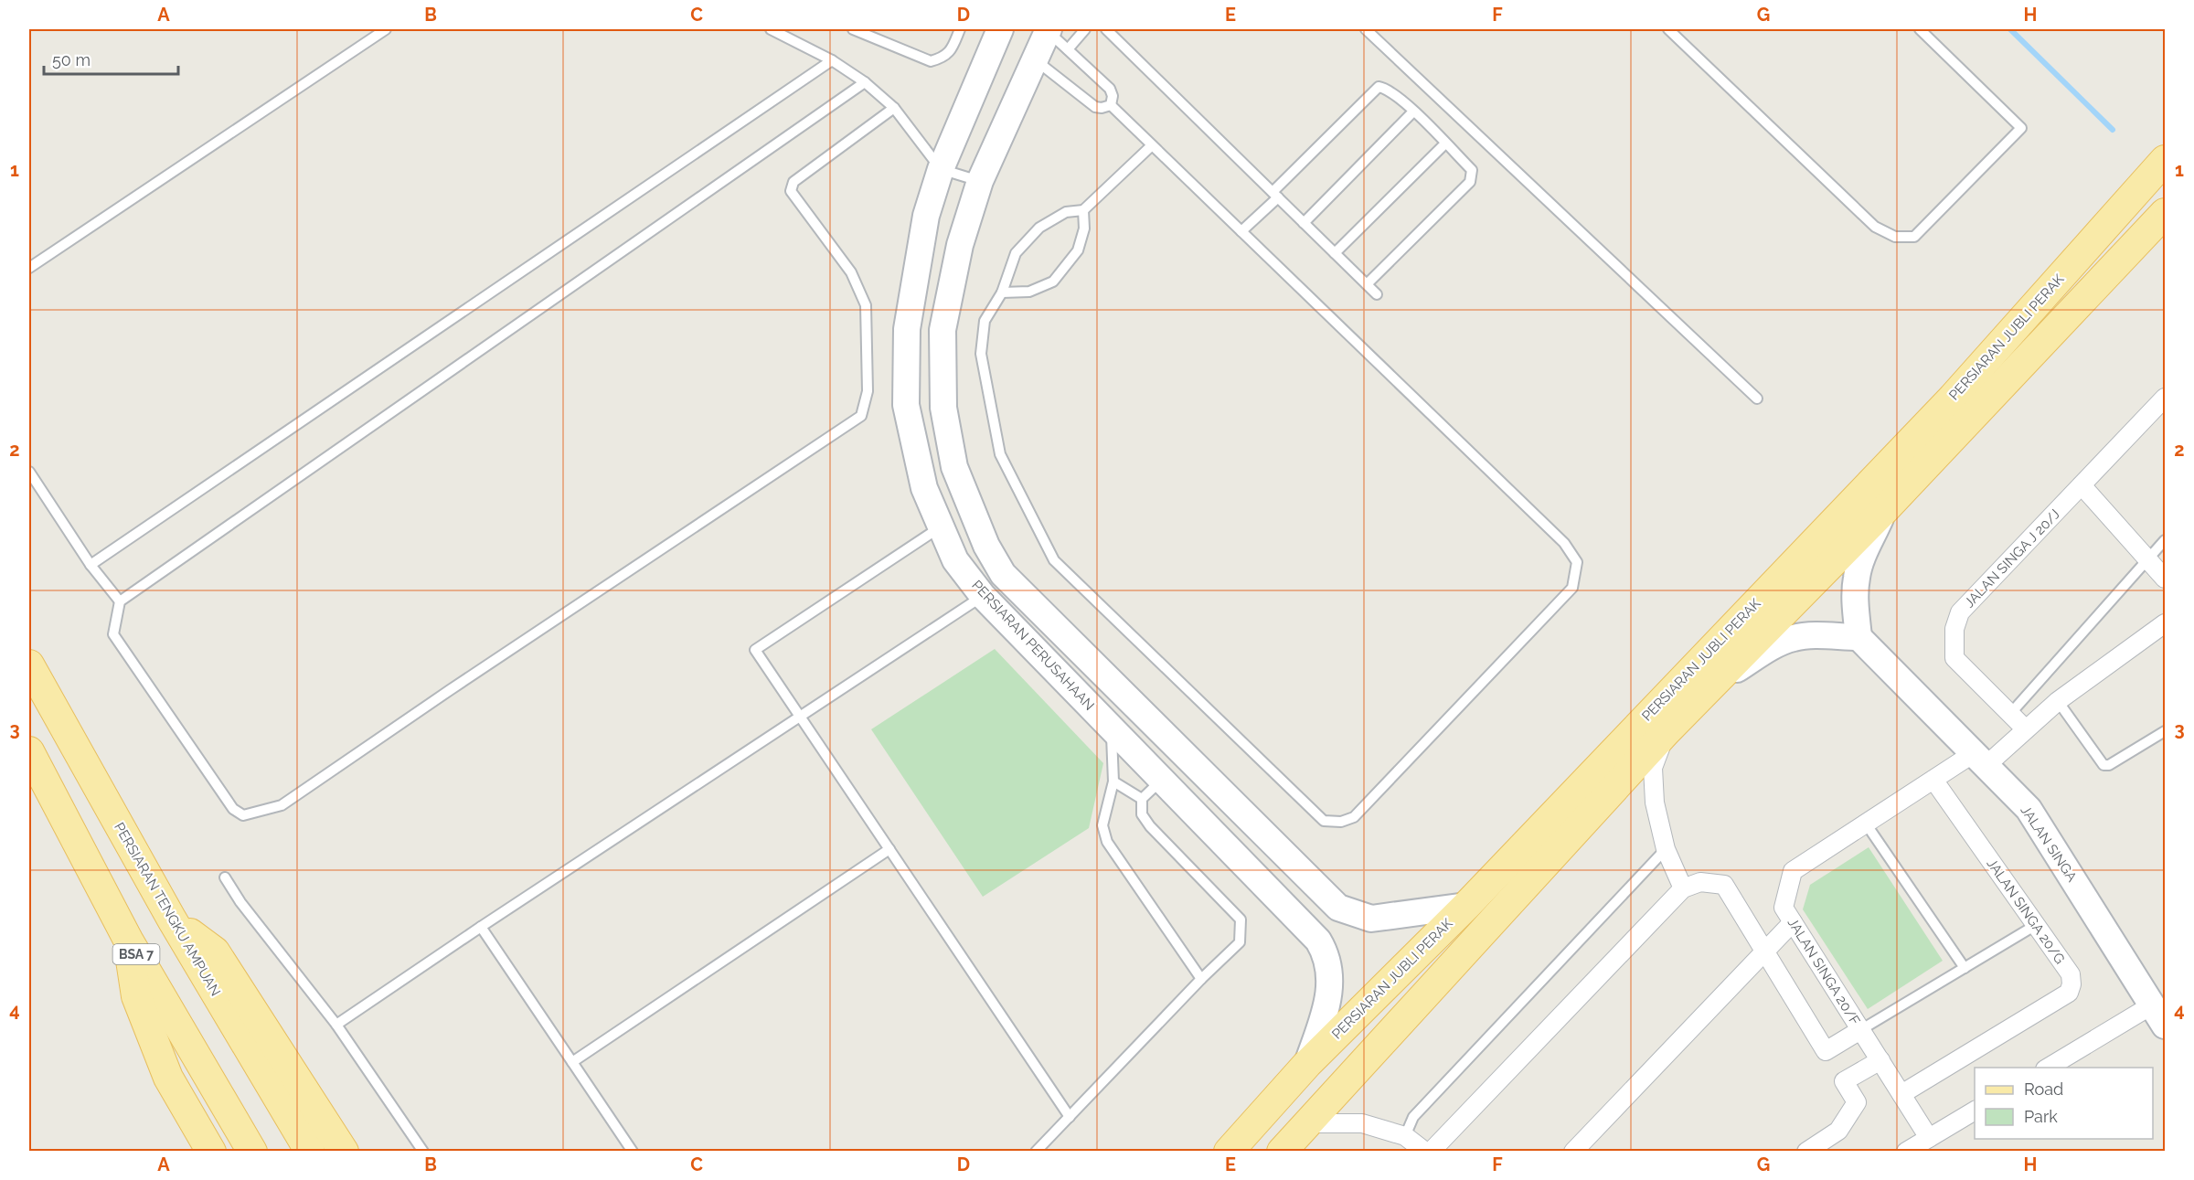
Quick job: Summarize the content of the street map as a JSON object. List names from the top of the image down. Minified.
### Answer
{"streets":{"main road":["PERSIARAN JUBLI PERAK","PERSIARAN PERUSAHAAN","JALAN SINGA","PERSIARAN TENGKU AMPUAN","BSA 7"],"street":["JALAN SINGA J 20/J","JALAN SINGA 20/G","JALAN SINGA 20/F"]},"crossings":[["PERSIARAN JUBLI PERAK","PERSIARAN PERUSAHAAN"],["JALAN SINGA J 20/J","JALAN SINGA 20/F"],["JALAN SINGA","JALAN SINGA 20/F"],["JALAN SINGA 20/G","JALAN SINGA 20/F"]],"legend":["Road","Park"],"scale_bar":"50 m","grid":{"columns":["A","B","C","D","E","F","G","H"],"rows":["1","2","3","4"]}}
